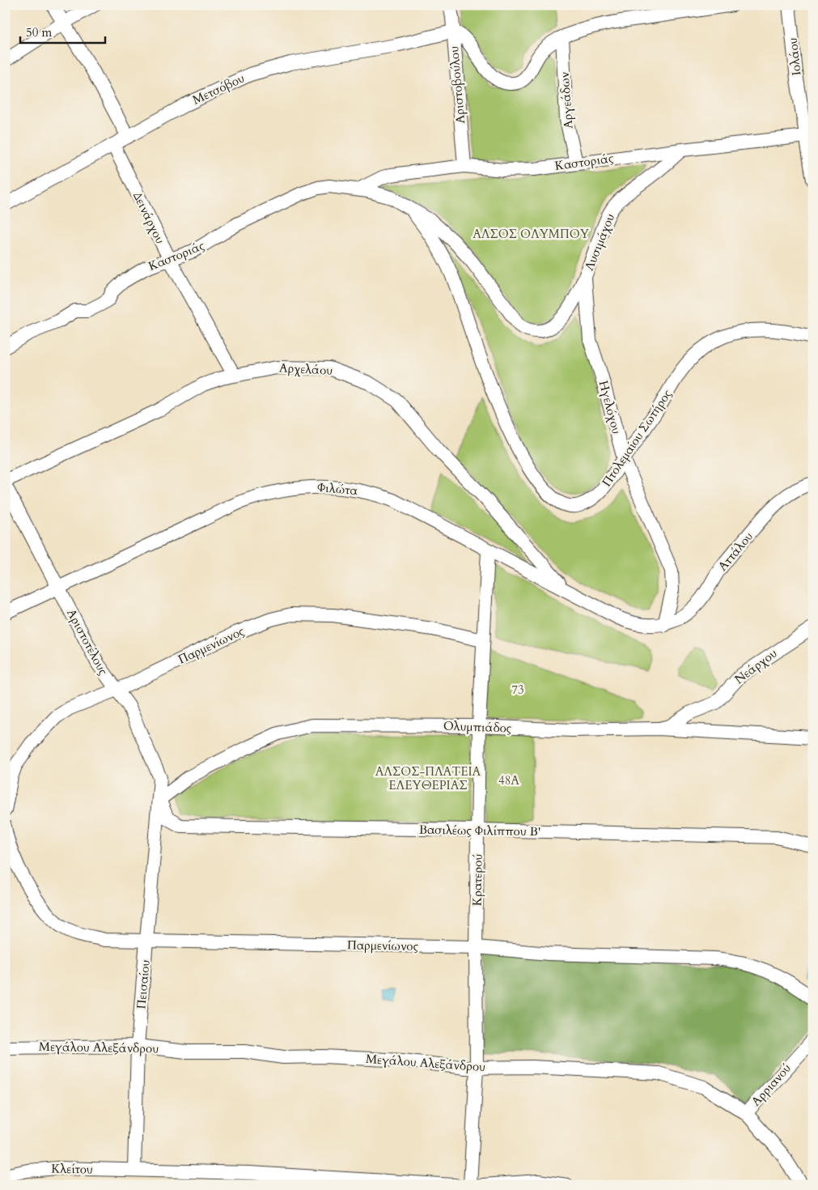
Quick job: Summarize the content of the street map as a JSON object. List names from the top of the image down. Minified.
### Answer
{"streets":{"street":["Ιολάου","Αριστοβούλου","Μετσόβου","Αργεάδων","Καστοριάς","Δεινάρχου","Λυσιμάχου","Αρχελάου","Ηγελόχου","Πτολεμαίου Σωτήρος","Φιλώτα","Αττάλου","Αριστοτέλους","Παρμενίωνος","Νεάρχου","Ολυμπιάδος","Βασιλέως Φιλίππου Β'","Κρατερού","Πεισαίου","Μεγάλου Αλεξάνδρου","Αρριανού","Κλείτου"]},"crossings":[["Ιολάου","Καστοριάς"],["Αριστοβούλου","Μετσόβου"],["Αριστοβούλου","Καστοριάς"],["Μετσόβου","Δεινάρχου"],["Αργεάδων","Καστοριάς"],["Καστοριάς","Δεινάρχου"],["Καστοριάς","Λυσιμάχου"],["Καστοριάς","Πτολεμαίου Σωτήρος"],["Δεινάρχου","Αρχελάου"],["Λυσιμάχου","Ηγελόχου"],["Λυσιμάχου","Πτολεμαίου Σωτήρος"],["Αρχελάου","Φιλώτα"],["Ηγελόχου","Πτολεμαίου Σωτήρος"],["Ηγελόχου","Φιλώτα"],["Ηγελόχου","Αττάλου"],["Φιλώτα","Αττάλου"],["Φιλώτα","Αριστοτέλους"],["Φιλώτα","Κρατερού"],["Αριστοτέλους","Παρμενίωνος"],["Αριστοτέλους","Ολυμπιάδος"],["Αριστοτέλους","Βασιλέως Φιλίππου Β'"],["Αριστοτέλους","Πεισαίου"],["Παρμενίωνος","Κρατερού"],["Παρμενίωνος","Πεισαίου"],["Νεάρχου","Ολυμπιάδος"],["Ολυμπιάδος","Βασιλέως Φιλίππου Β'"],["Ολυμπιάδος","Κρατερού"],["Ολυμπιάδος","Πεισαίου"],["Βασιλέως Φιλίππου Β'","Κρατερού"],["Βασιλέως Φιλίππου Β'","Πεισαίου"],["Κρατερού","Μεγάλου Αλεξάνδρου"],["Πεισαίου","Μεγάλου Αλεξάνδρου"],["Πεισαίου","Κλείτου"],["Μεγάλου Αλεξάνδρου","Αρριανού"]],"parks":["ΑΛΣΟΣ ΟΛΥΜΠΟΥ","73","ΑΛΣΟΣ-ΠΛΑΤΕΙΑ ΕΛΕΥΘΕΡΙΑΣ","48Α"],"scale_bar":"50 m"}
